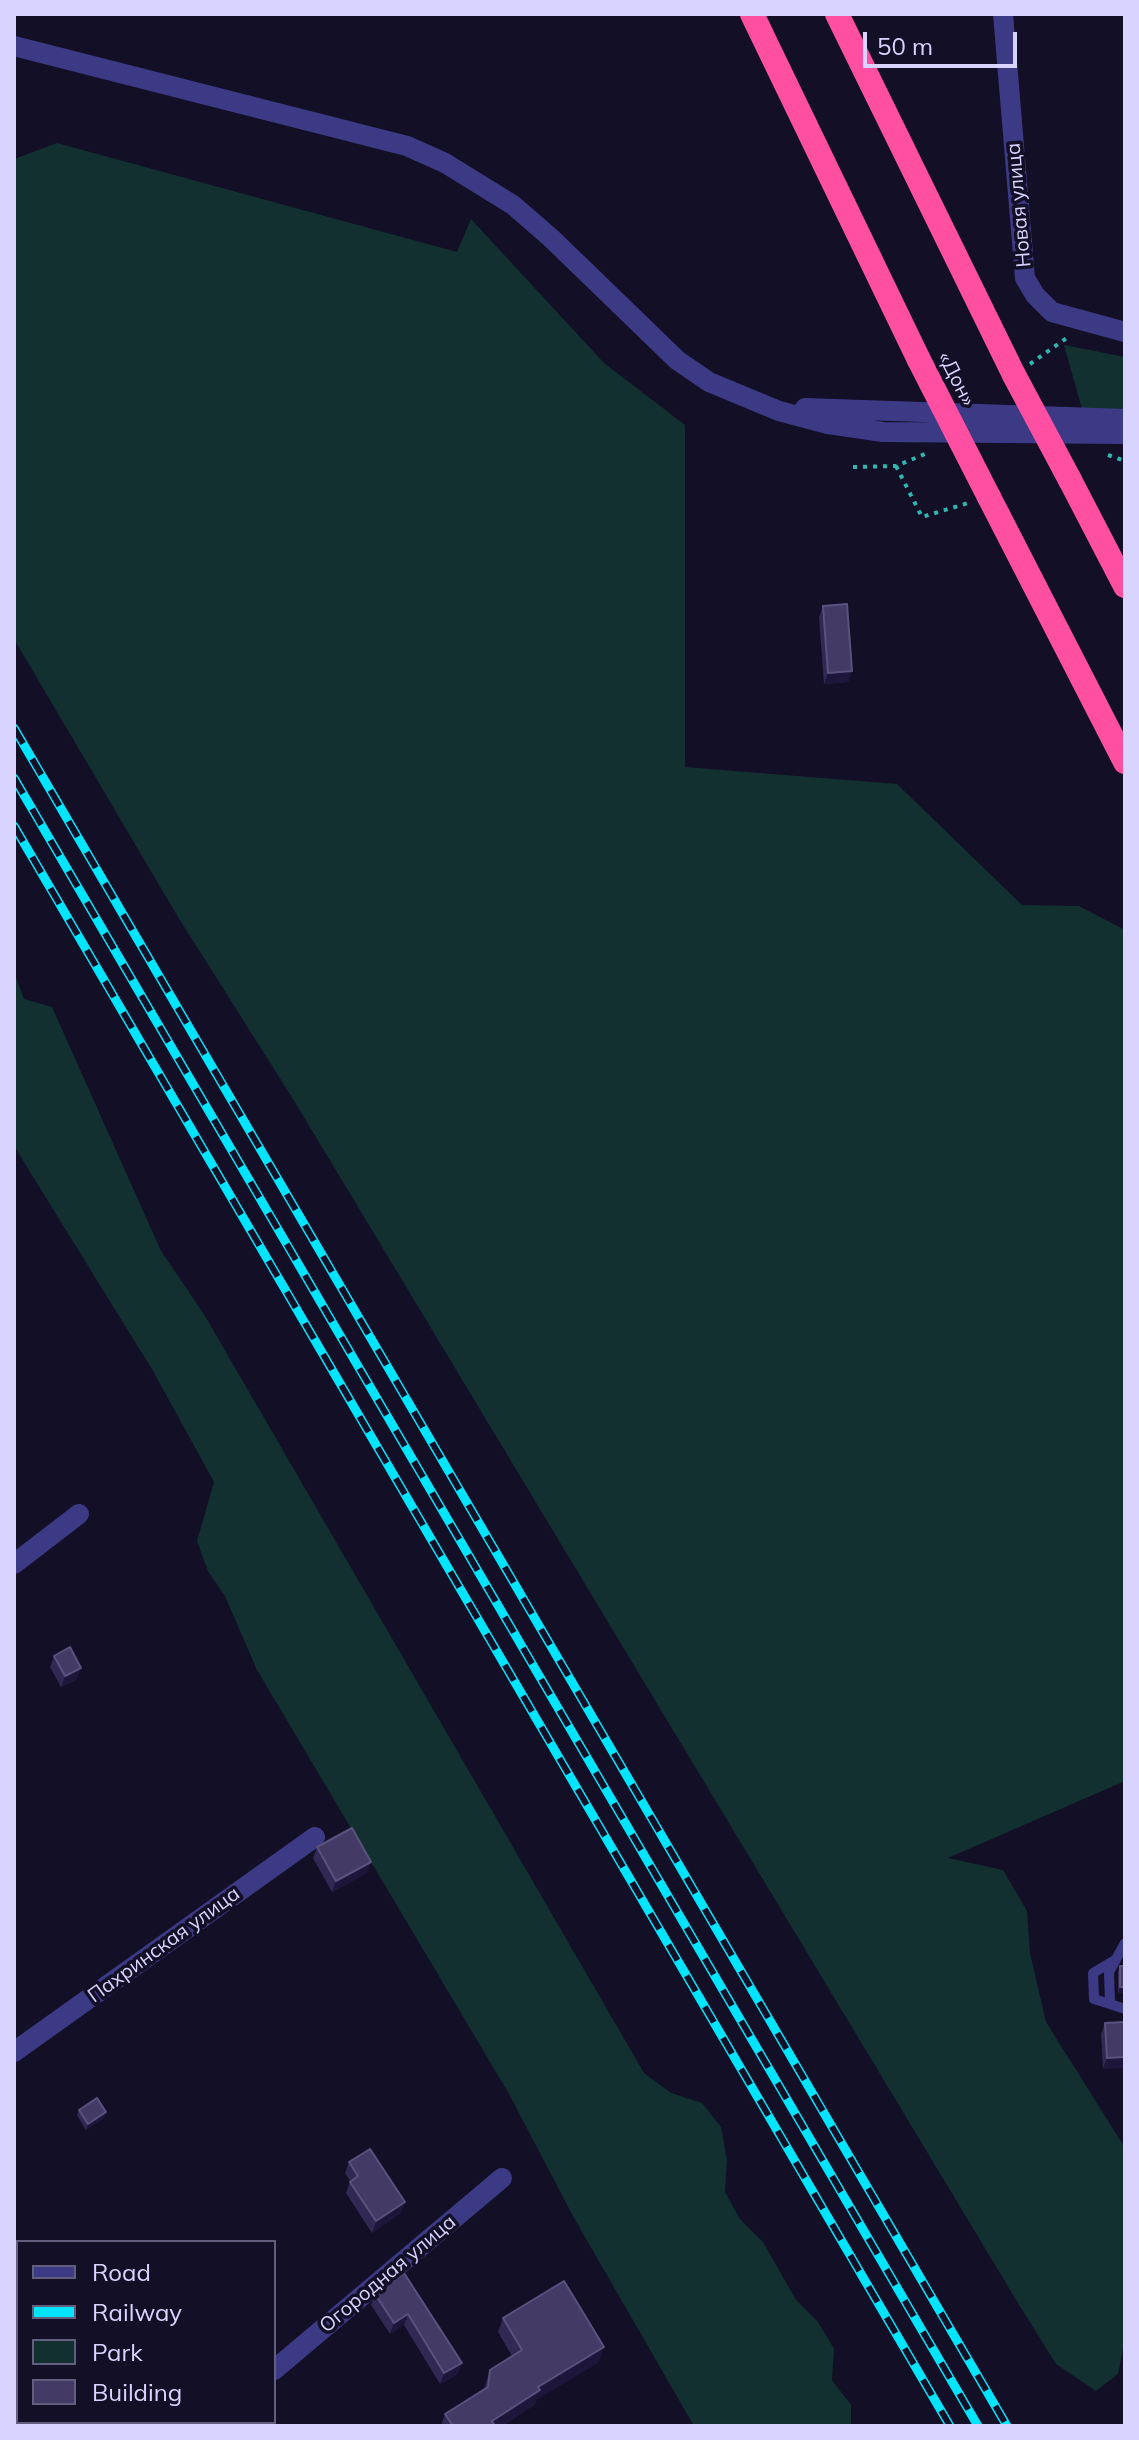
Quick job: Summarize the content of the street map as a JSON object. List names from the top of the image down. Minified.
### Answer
{"streets":{"highway":["«Дон»"],"street":["Новая улица","Пахринская улица","Огородная улица"]},"legend":["Road","Railway","Park","Building"],"scale_bar":"50 m"}
